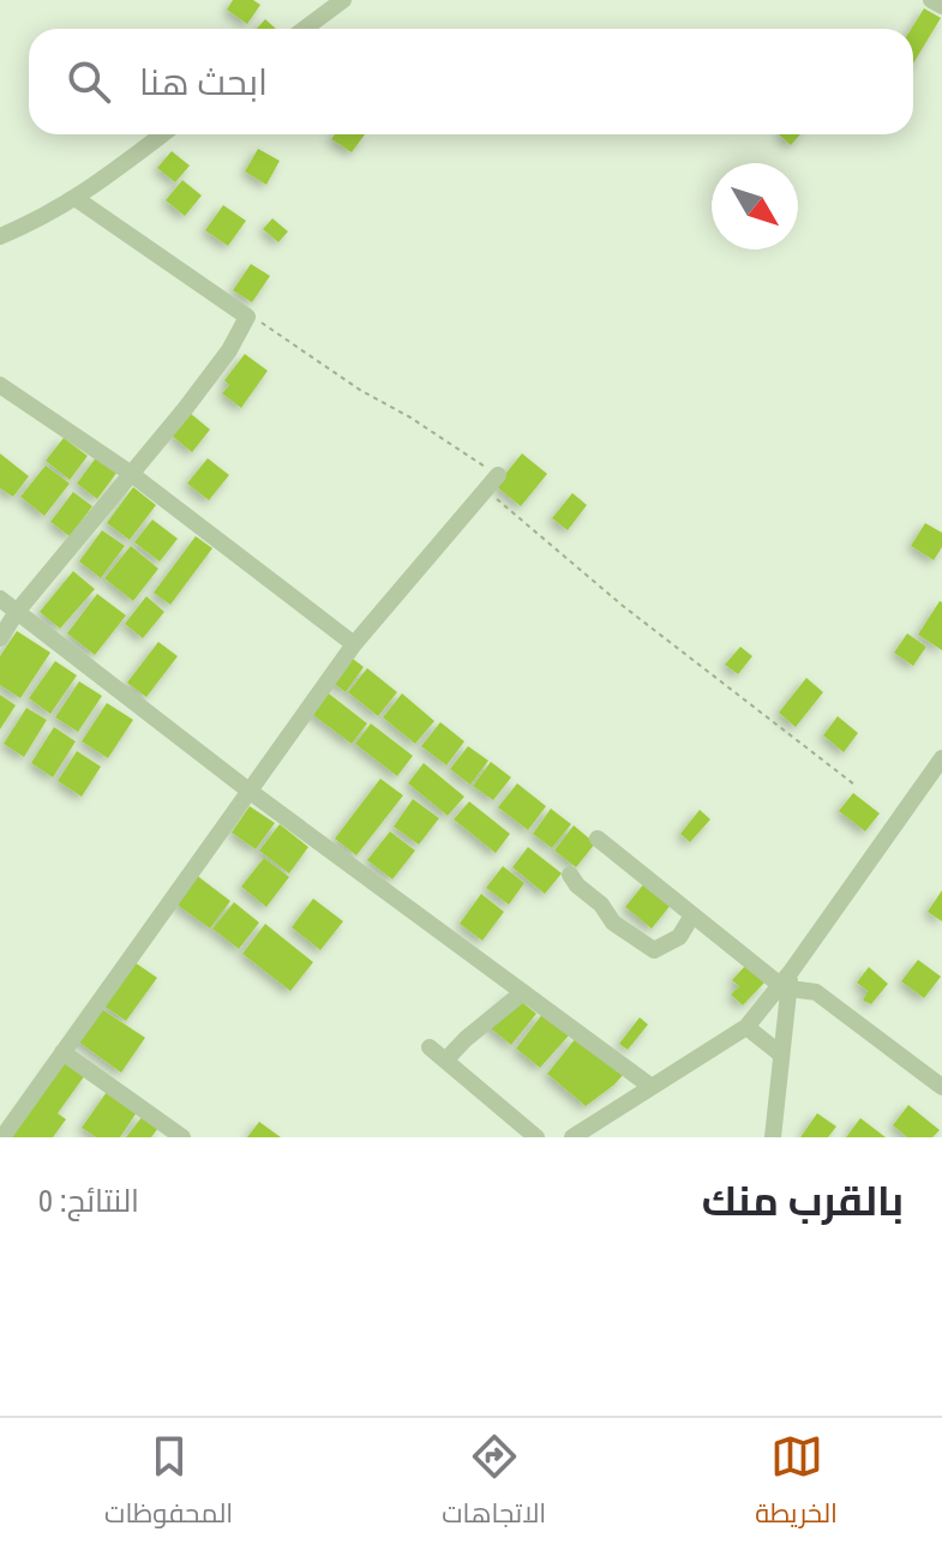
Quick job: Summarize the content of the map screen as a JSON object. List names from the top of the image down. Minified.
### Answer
{"north":"bottom right","page":{"search":"ابحث هنا","heading":["بالقرب منك","النتائج: 0"],"nav":["الخريطة","الاتجاهات","المحفوظات"]}}
